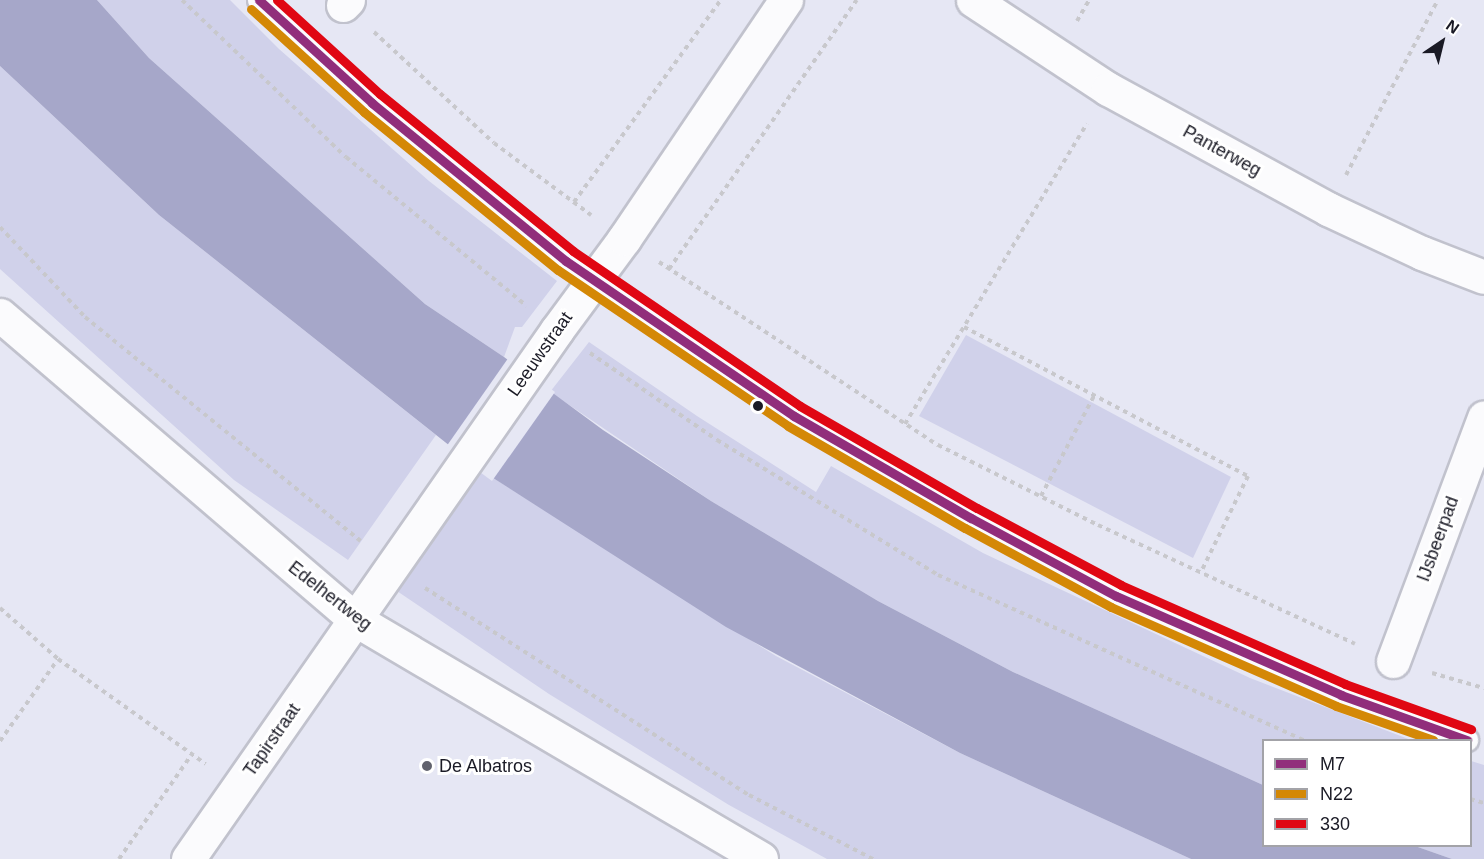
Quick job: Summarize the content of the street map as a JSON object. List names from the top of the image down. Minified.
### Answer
{"streets":{"street":["Panterweg","Leeuwstraat","IJsbeerpad","Edelhertweg","Tapirstraat"]},"crossings":[["Leeuwstraat","Edelhertweg"],["Leeuwstraat","Tapirstraat"],["Edelhertweg","Tapirstraat"]],"places":["De Albatros"],"lines":["transit line M7","transit line 330","transit line N22"],"legend":["M7","N22","330"],"north":"top right"}
